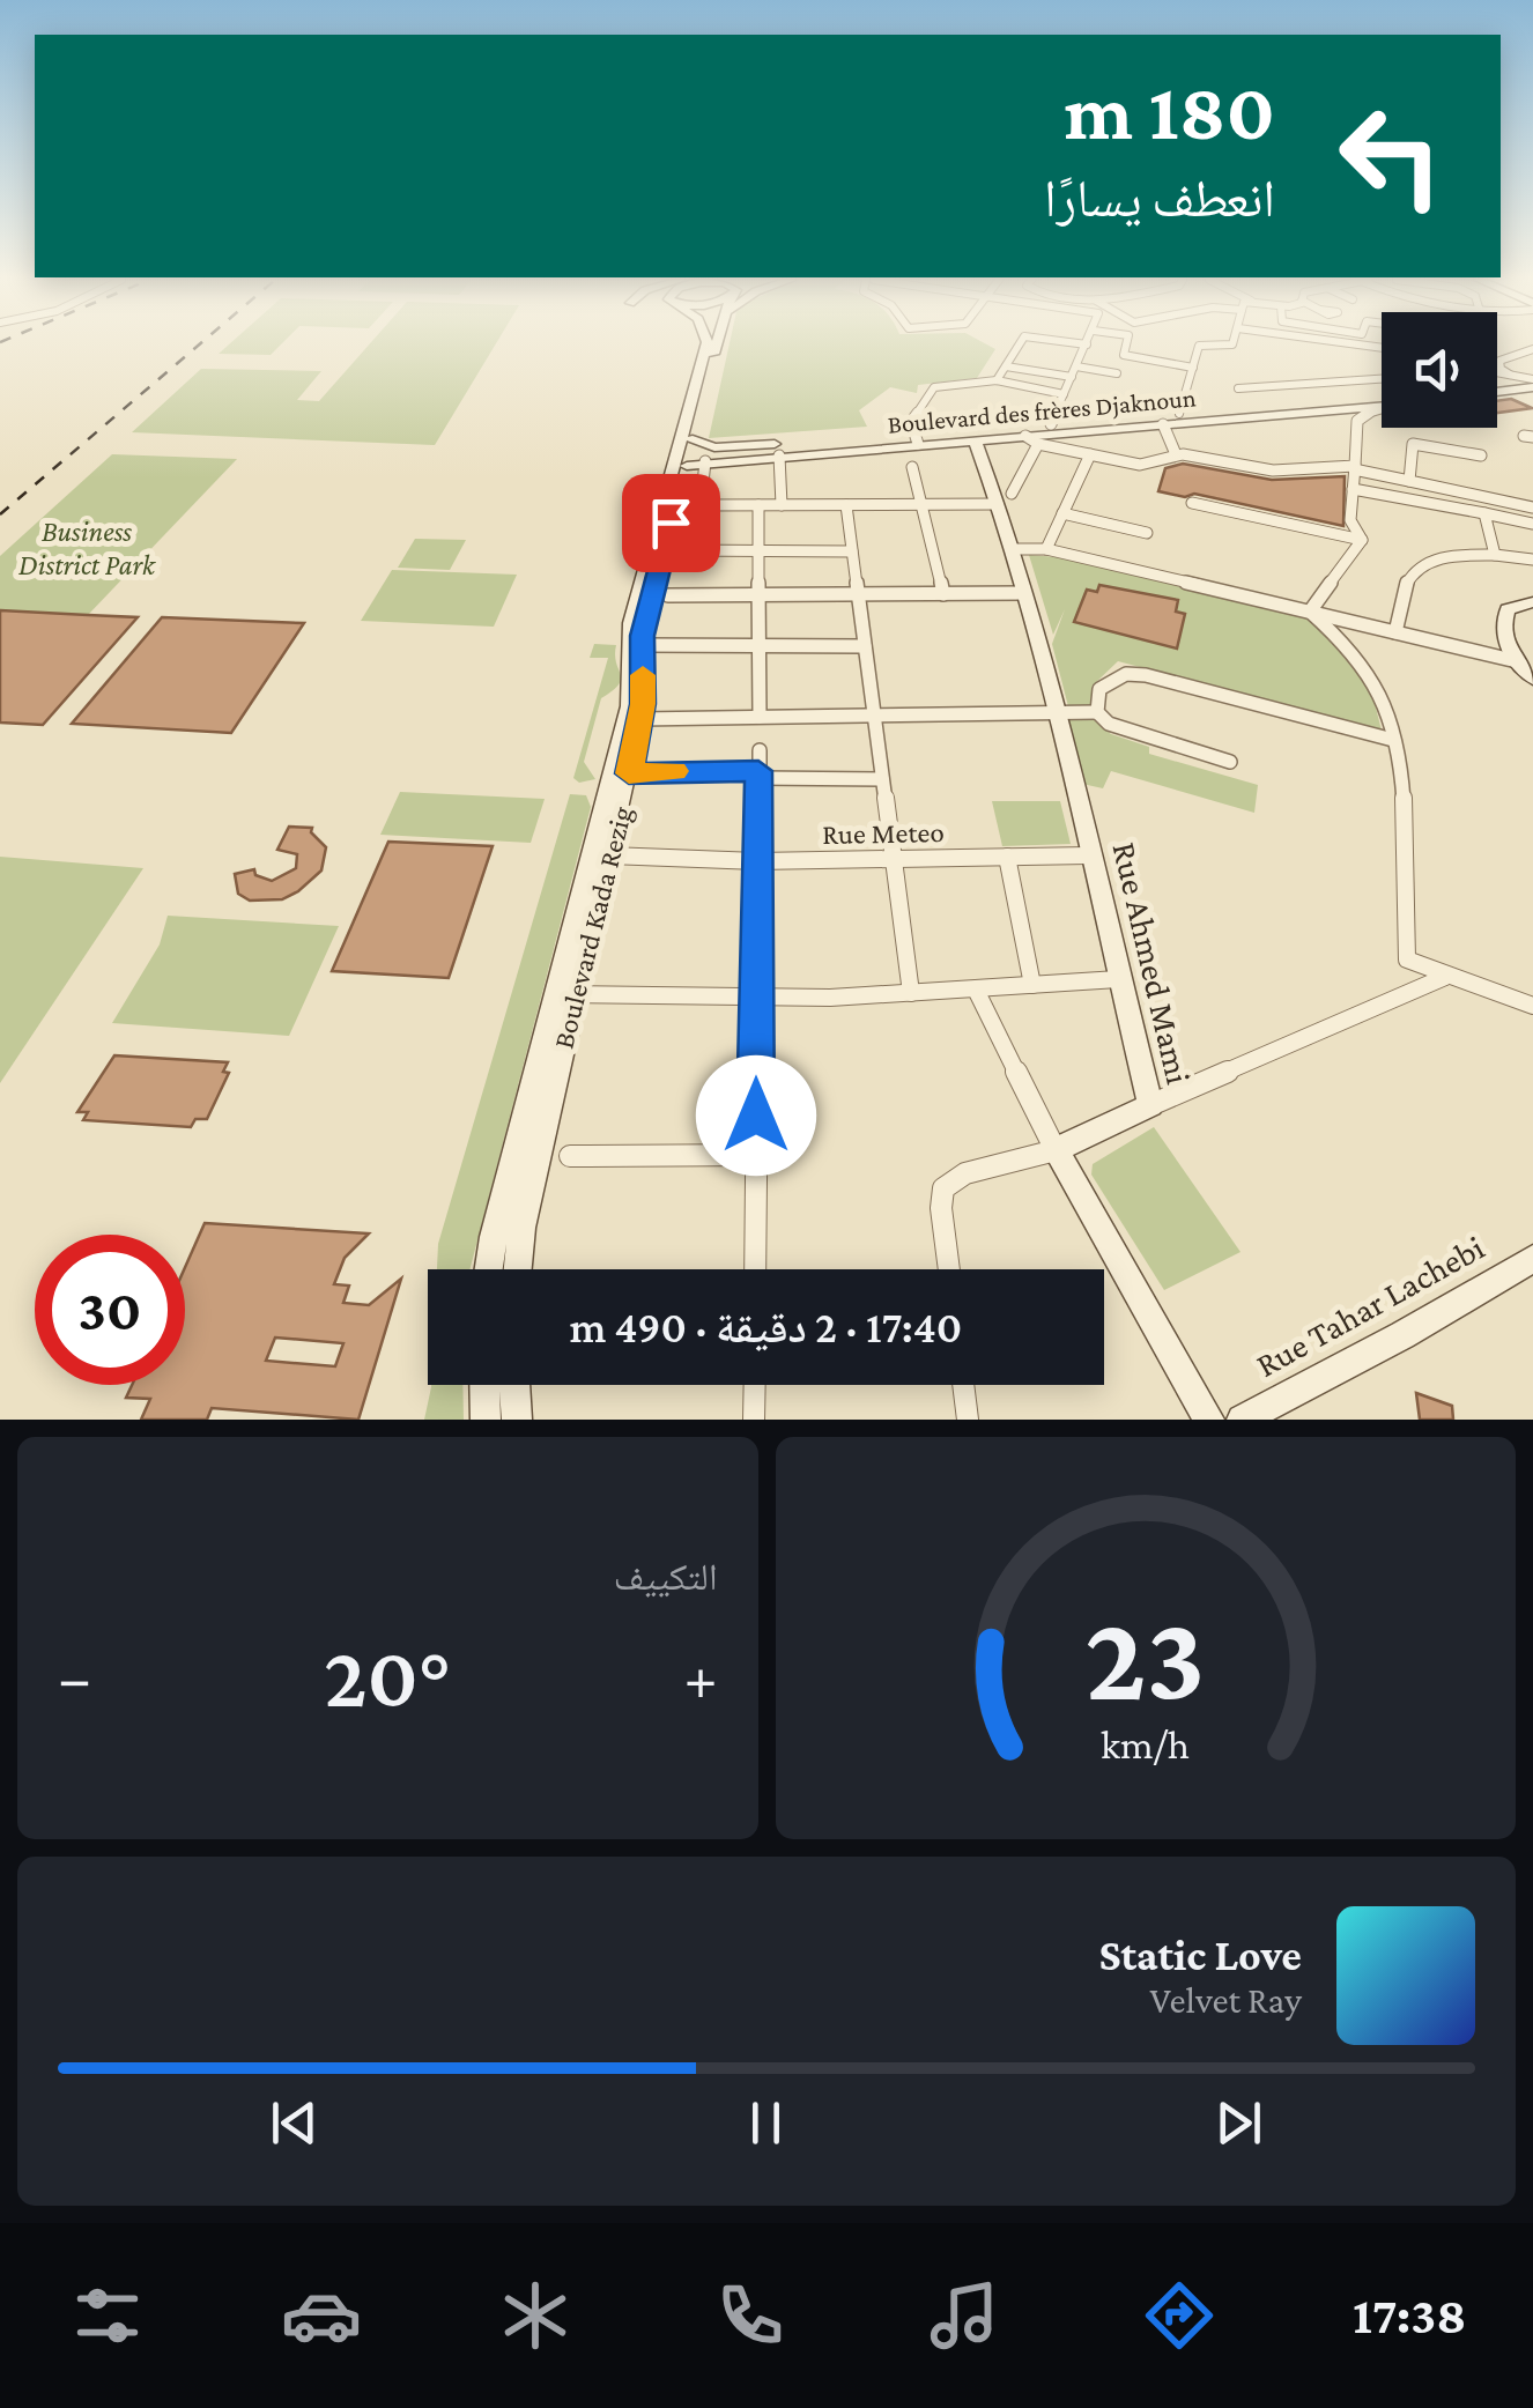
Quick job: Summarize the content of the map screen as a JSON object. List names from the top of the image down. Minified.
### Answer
{"streets":{"main road":["Boulevard des frères Djaknoun","Boulevard Kada Rezig","Rue Ahmed Mami","Rue Tahar Lachebi"],"street":["Rue Meteo"]},"crossings":[["Boulevard des frères Djaknoun","Boulevard Kada Rezig"],["Boulevard des frères Djaknoun","Rue Ahmed Mami"],["Rue Meteo","Boulevard Kada Rezig"],["Rue Meteo","Rue Ahmed Mami"]],"parks":["Business District Park"],"page":{"turn":["180 m","انعطف يسارًا"],"limit":"30","trip":"17:40 · 2 دقيقة · 490 m","tile":"التكييف","heat":["−","20°","+"],"song":["Static Love","Velvet Ray"],"tabs":"17:38","gauge":["23","km/h"]}}
